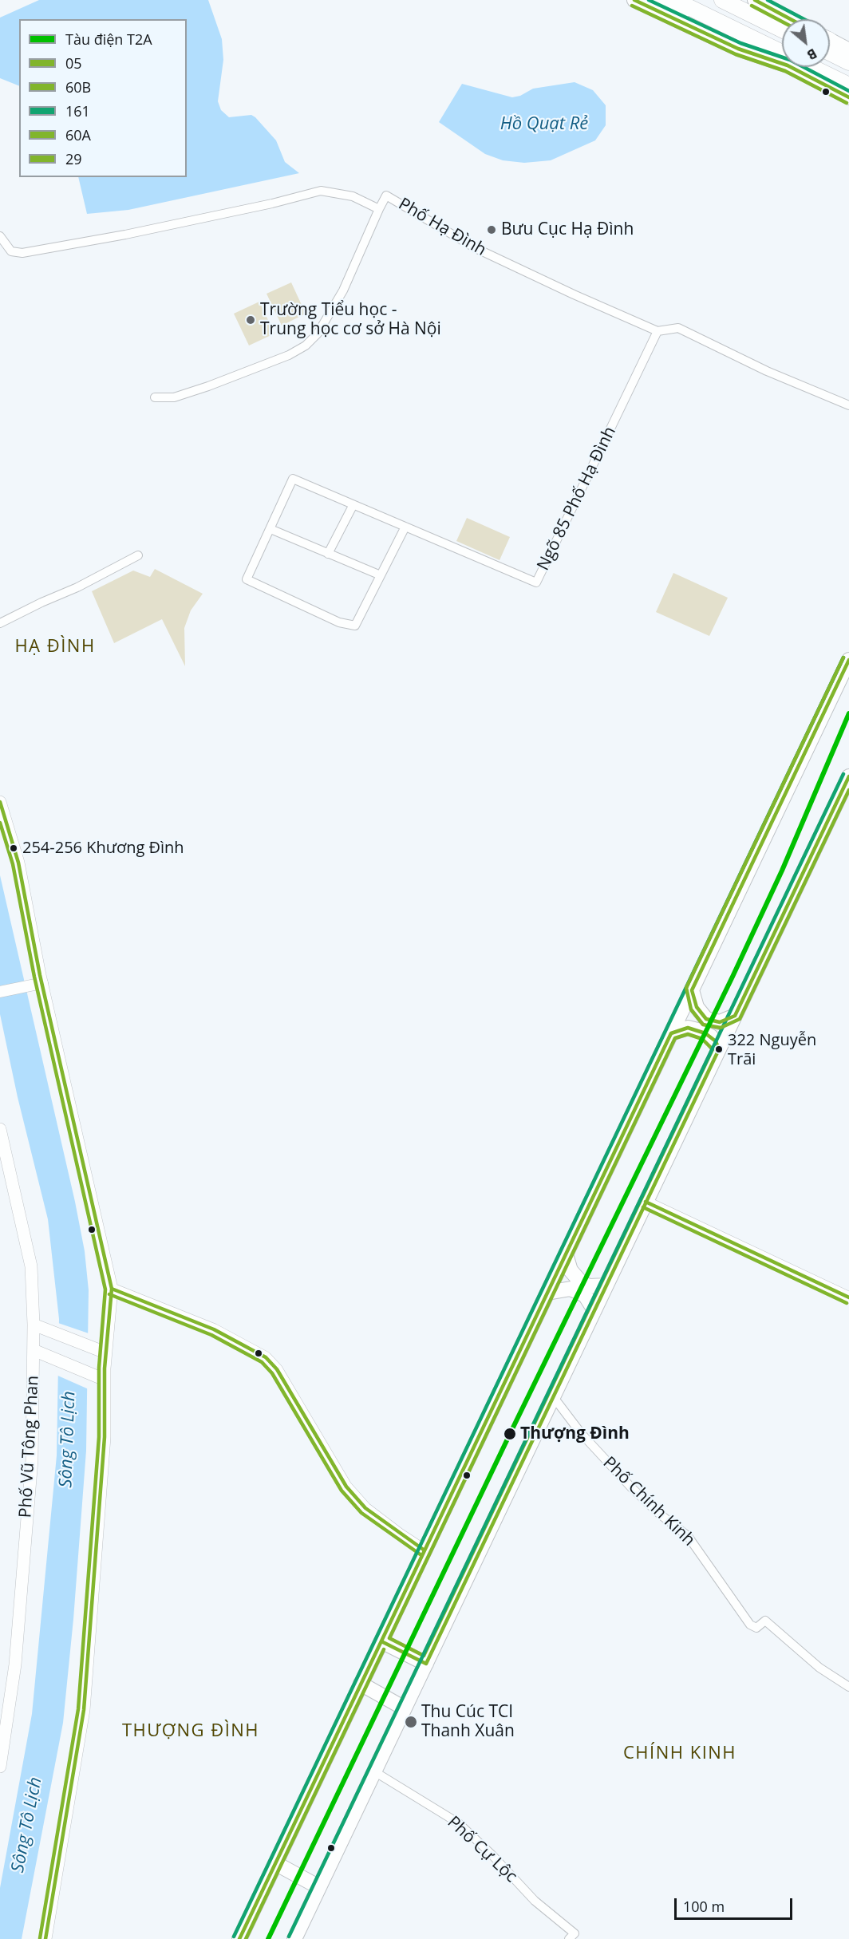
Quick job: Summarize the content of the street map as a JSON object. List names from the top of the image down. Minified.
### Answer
{"streets":{"main road":["Phố Vũ Tông Phan"],"street":["Phố Hạ Đình","Ngõ 85 Phố Hạ Đình","Phố Chính Kinh","Phố Cự Lộc"]},"crossings":[["Phố Hạ Đình","Ngõ 85 Phố Hạ Đình"]],"districts":["HẠ ĐÌNH","THƯỢNG ĐÌNH","CHÍNH KINH"],"water":["Hồ Quạt Rẻ","Sông Tô Lịch"],"places":["Bưu Cục Hạ Đình","Trường Tiểu học - Trung học cơ sở Hà Nội","254-256 Khương Đình","322 Nguyễn Trãi","Thượng Đình","Thu Cúc TCI Thanh Xuân"],"lines":["transit line 161","transit line 60A","transit line 29","metro line T2A","transit line 05","transit line 60B"],"legend":["Tàu điện T2A","05","60B","161","60A","29"],"scale_bar":"100 m","north":"bottom right"}
